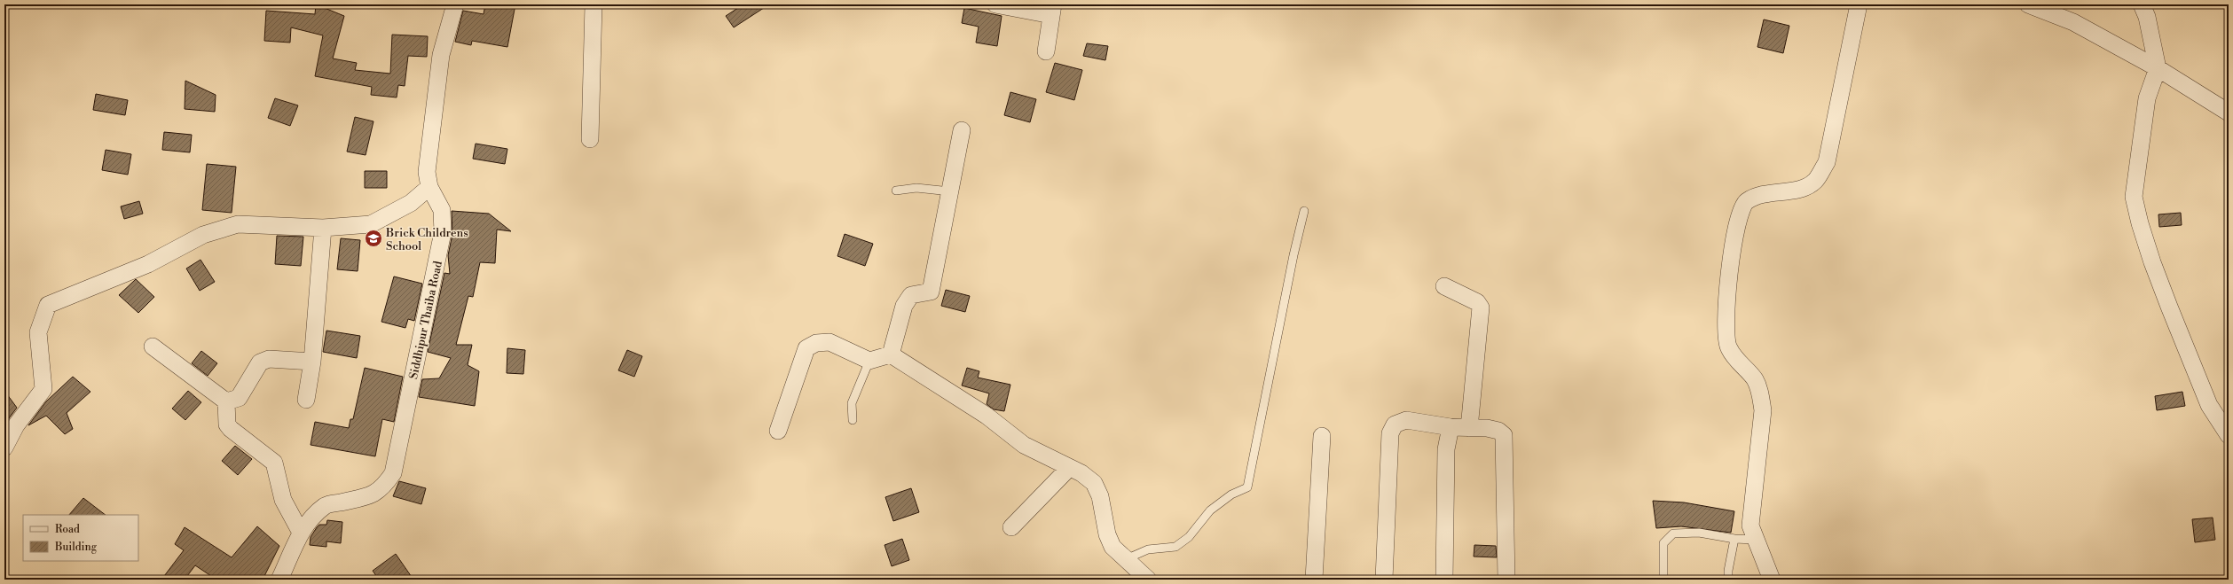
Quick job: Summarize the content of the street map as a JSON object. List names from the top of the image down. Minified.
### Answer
{"streets":{"street":["Siddhipur Thaiba Road"]},"places":{"school or university":["Brick Childrens School"]},"legend":["Road","Building"]}
